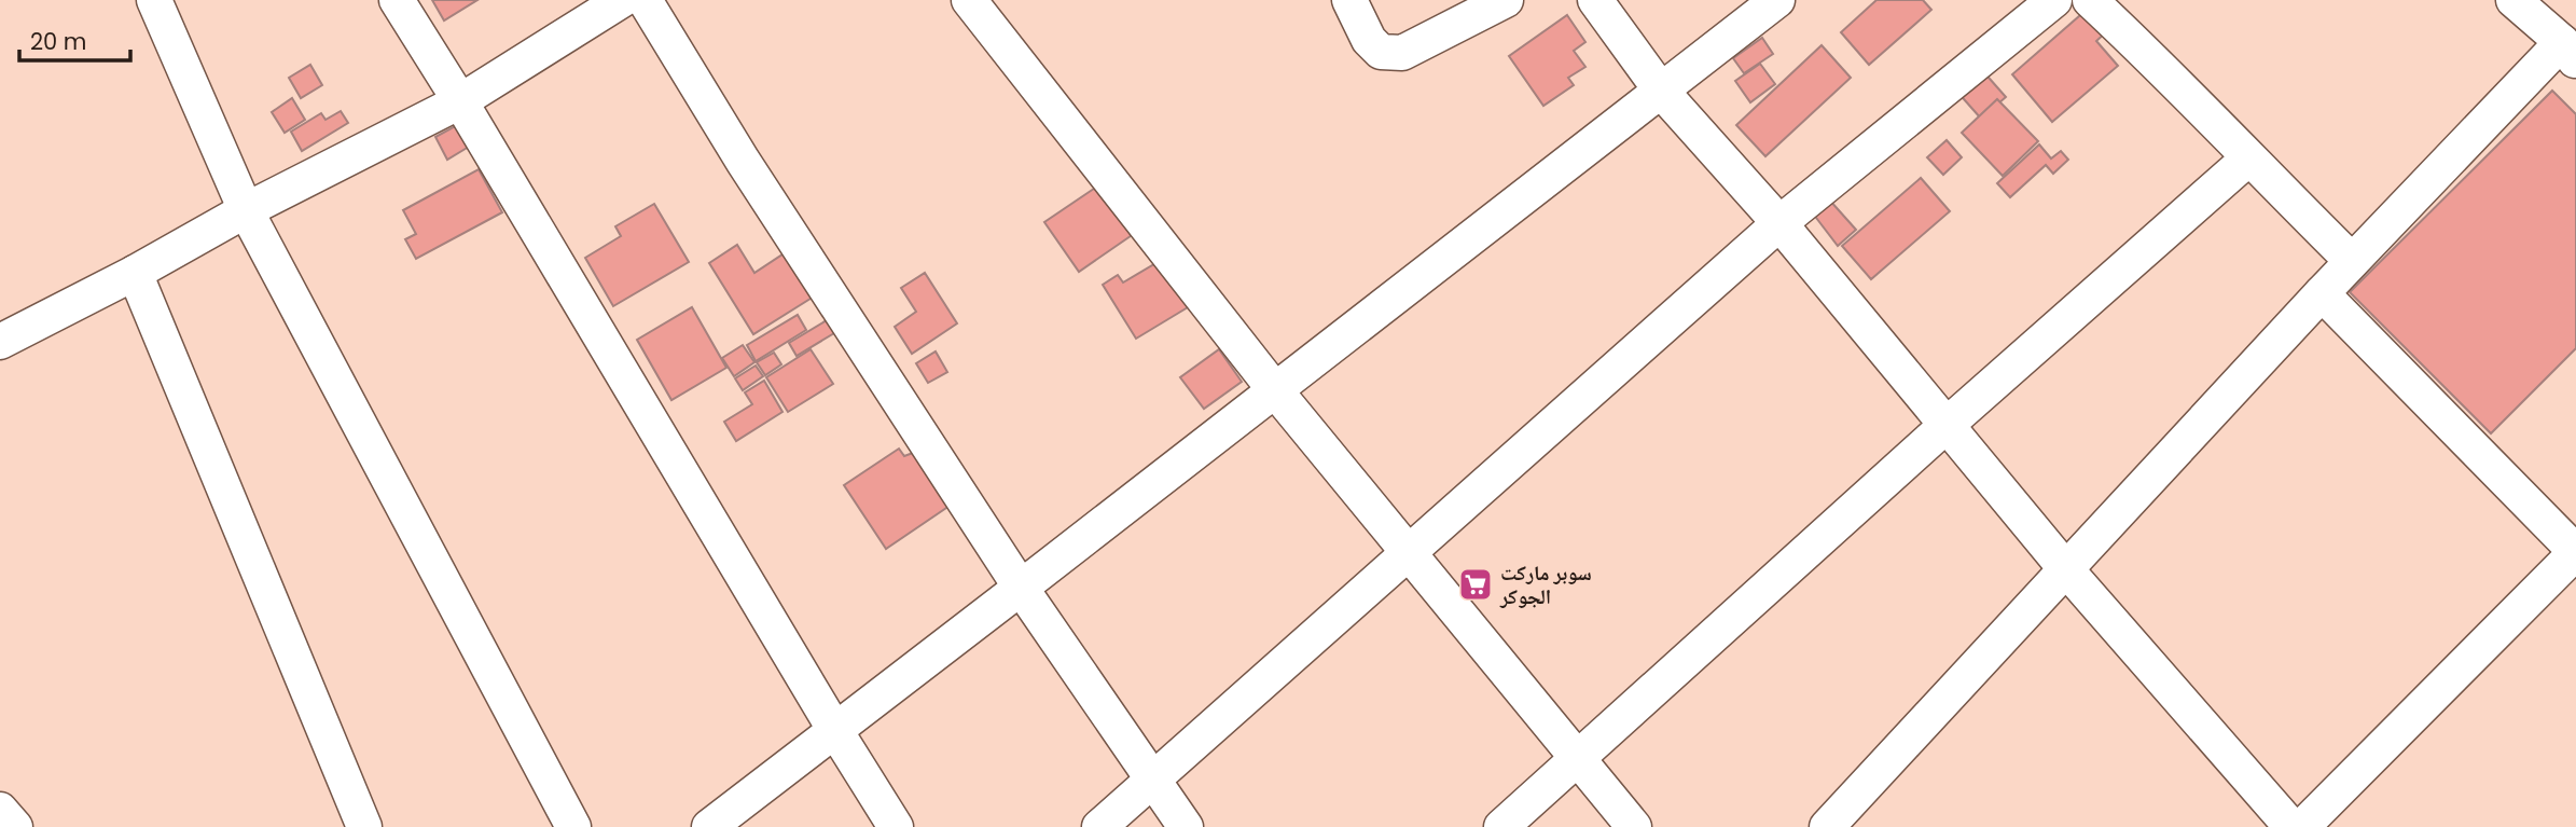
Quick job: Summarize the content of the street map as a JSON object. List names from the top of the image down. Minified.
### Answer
{"places":{"supermarket":["سوبر ماركت الجوكر"]},"scale_bar":"20 m"}
